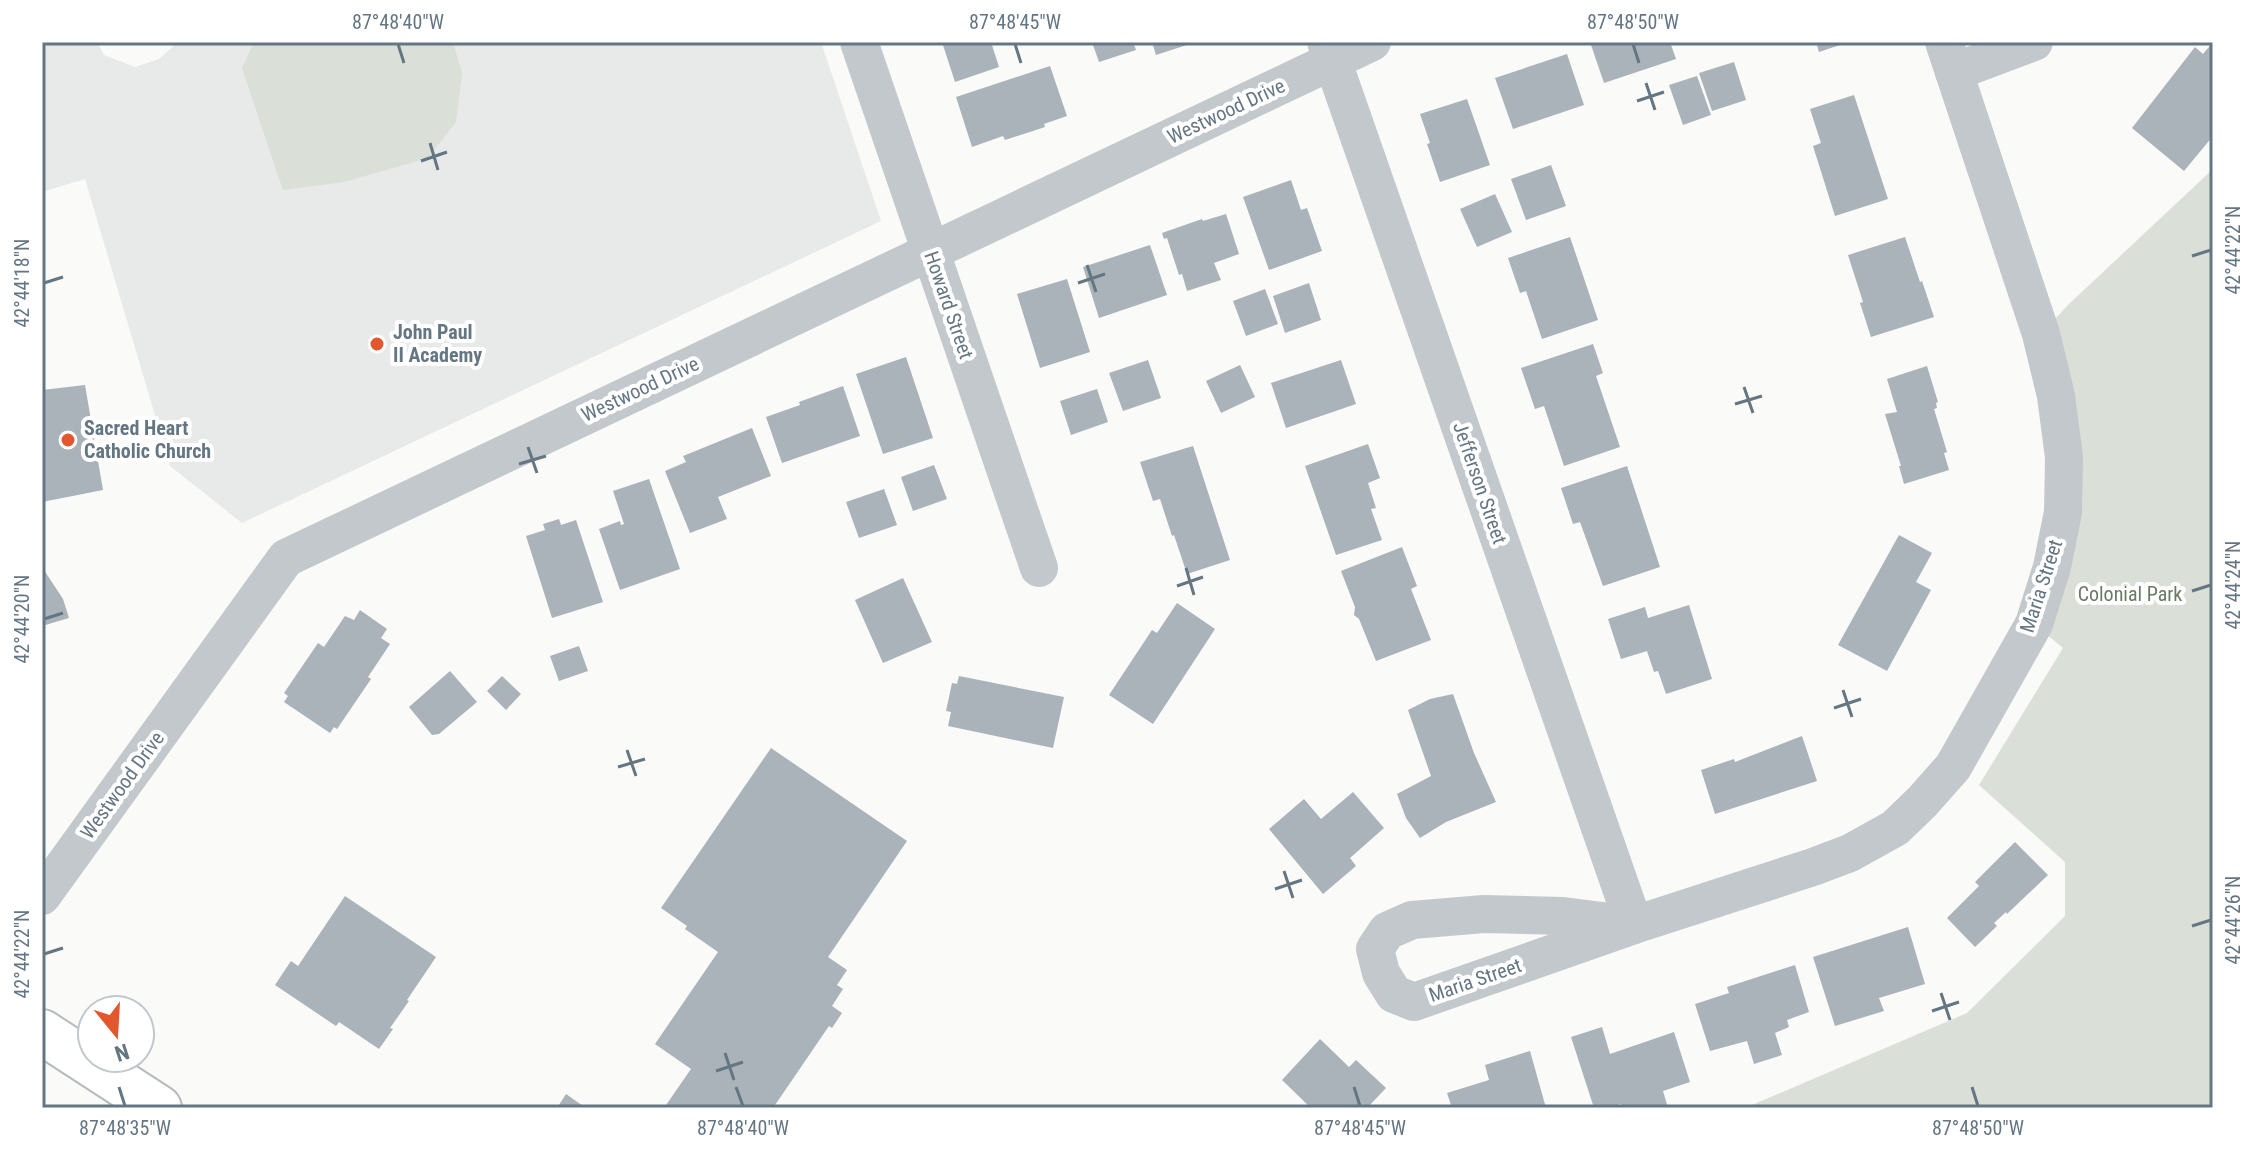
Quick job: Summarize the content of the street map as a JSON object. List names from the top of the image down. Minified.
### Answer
{"streets":{"street":["Westwood Drive","Howard Street","Jefferson Street","Maria Street"]},"crossings":[["Westwood Drive","Howard Street"],["Westwood Drive","Jefferson Street"],["Jefferson Street","Maria Street"]],"parks":["Colonial Park"],"places":["John Paul II Academy","Sacred Heart Catholic Church"],"north":"bottom","coordinates":["87°48'40\"W","87°48'45\"W","87°48'50\"W","42°44'22\"N","42°44'18\"N","42°44'24\"N","42°44'20\"N","42°44'26\"N","87°48'35\"W"]}
